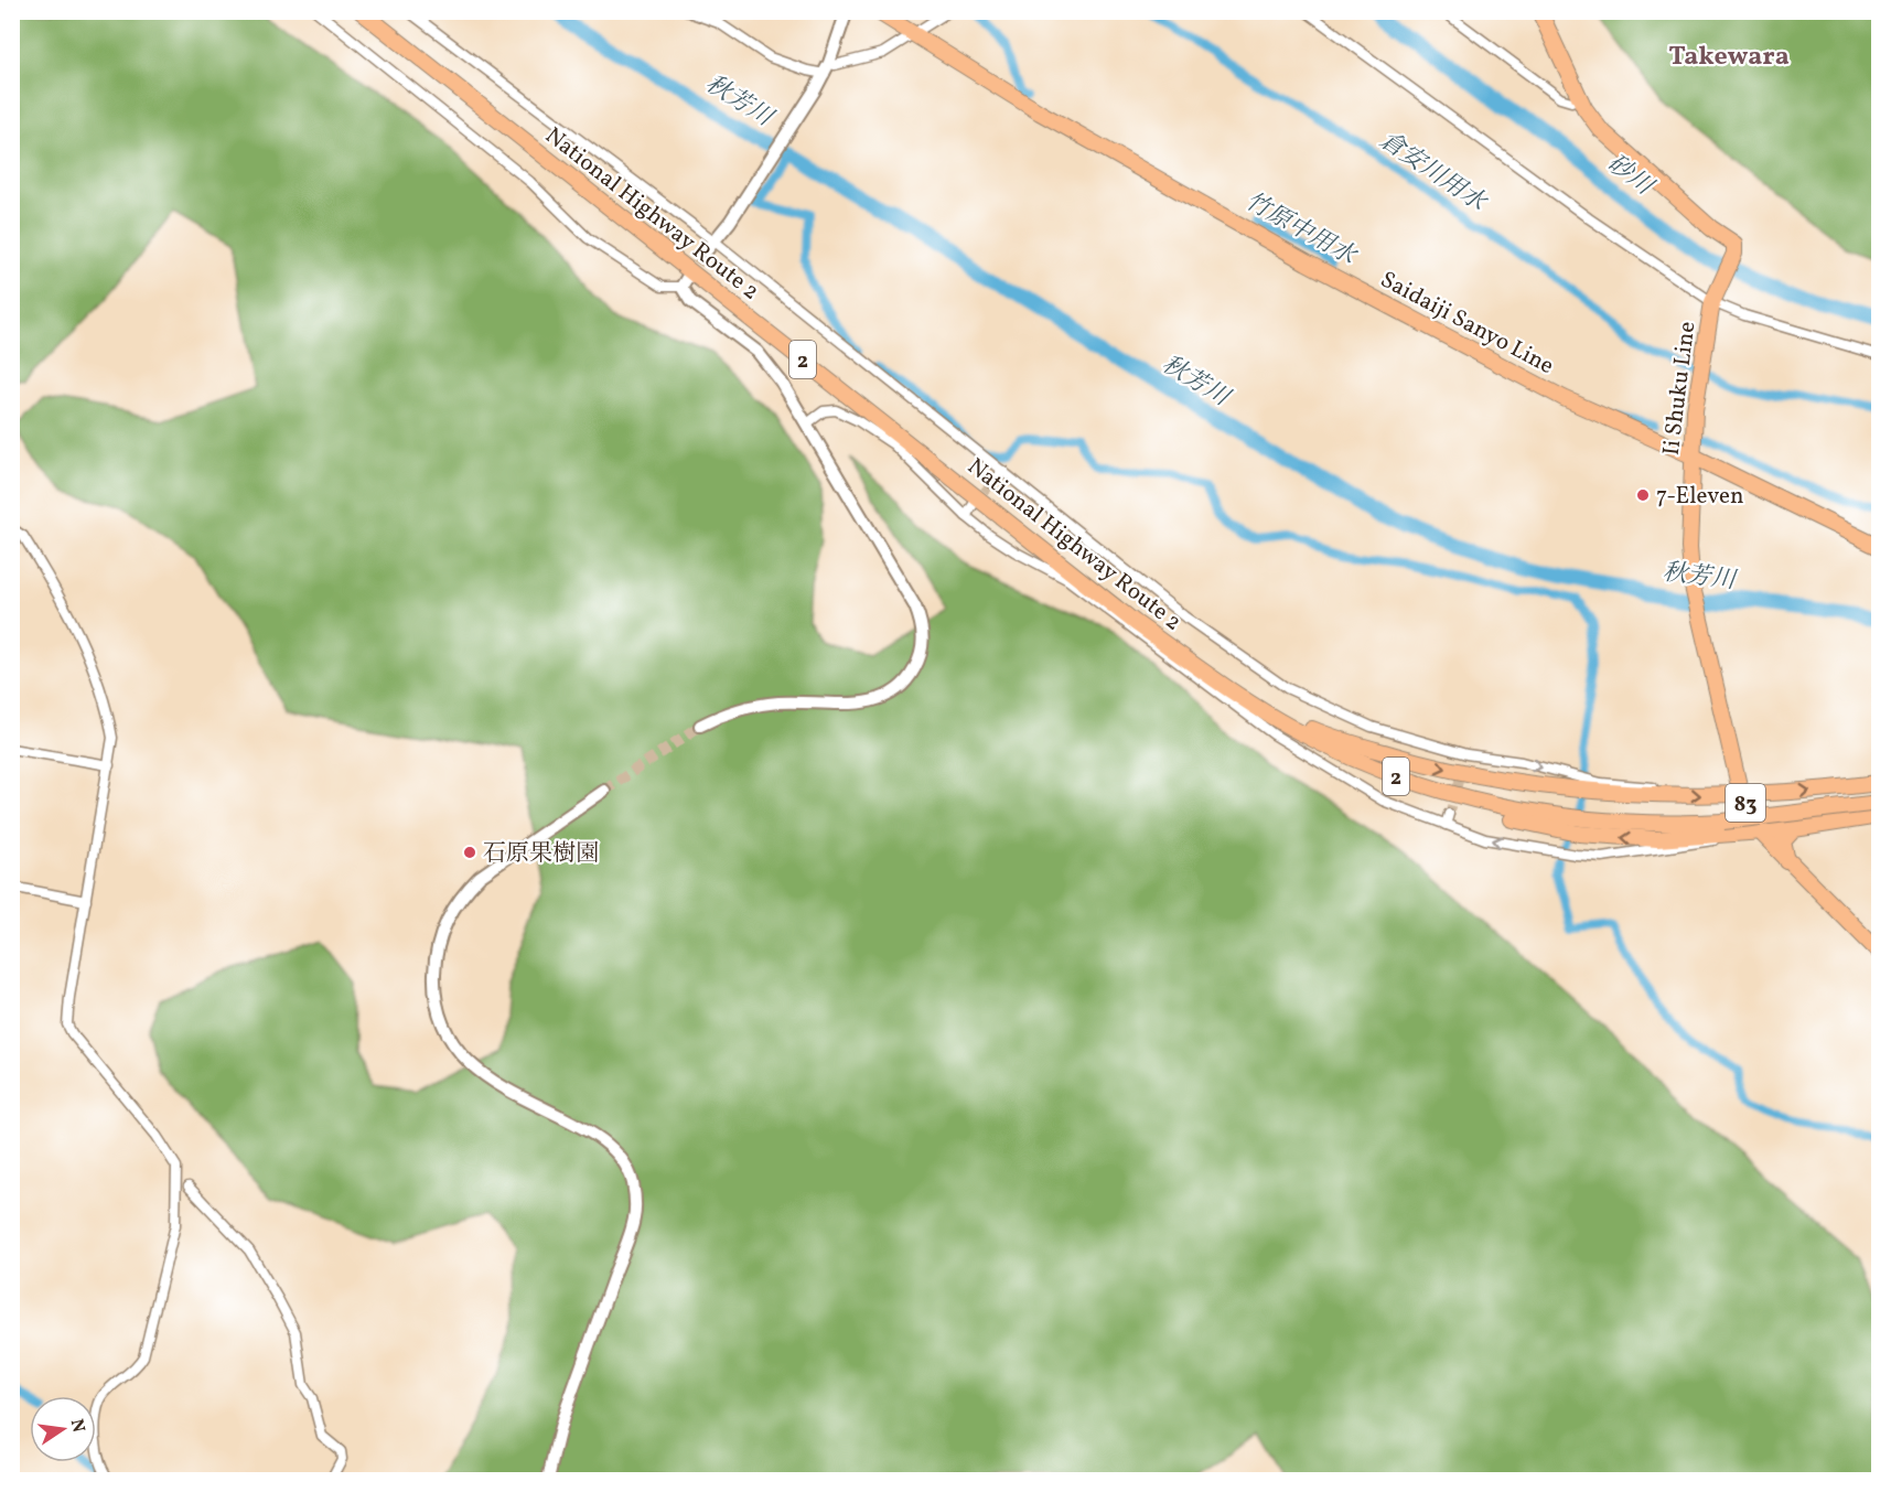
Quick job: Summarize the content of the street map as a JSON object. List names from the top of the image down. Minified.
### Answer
{"streets":{"main road":["National Highway Route 2","Saidaiji Sanyo Line","2","Ii Shuku Line","83"]},"crossings":[["Saidaiji Sanyo Line","Ii Shuku Line"]],"districts":["Takewara"],"water":["秋芳川","倉安川用水","砂川","竹原中用水"],"places":["7-Eleven","石原果樹園"],"north":"right"}
